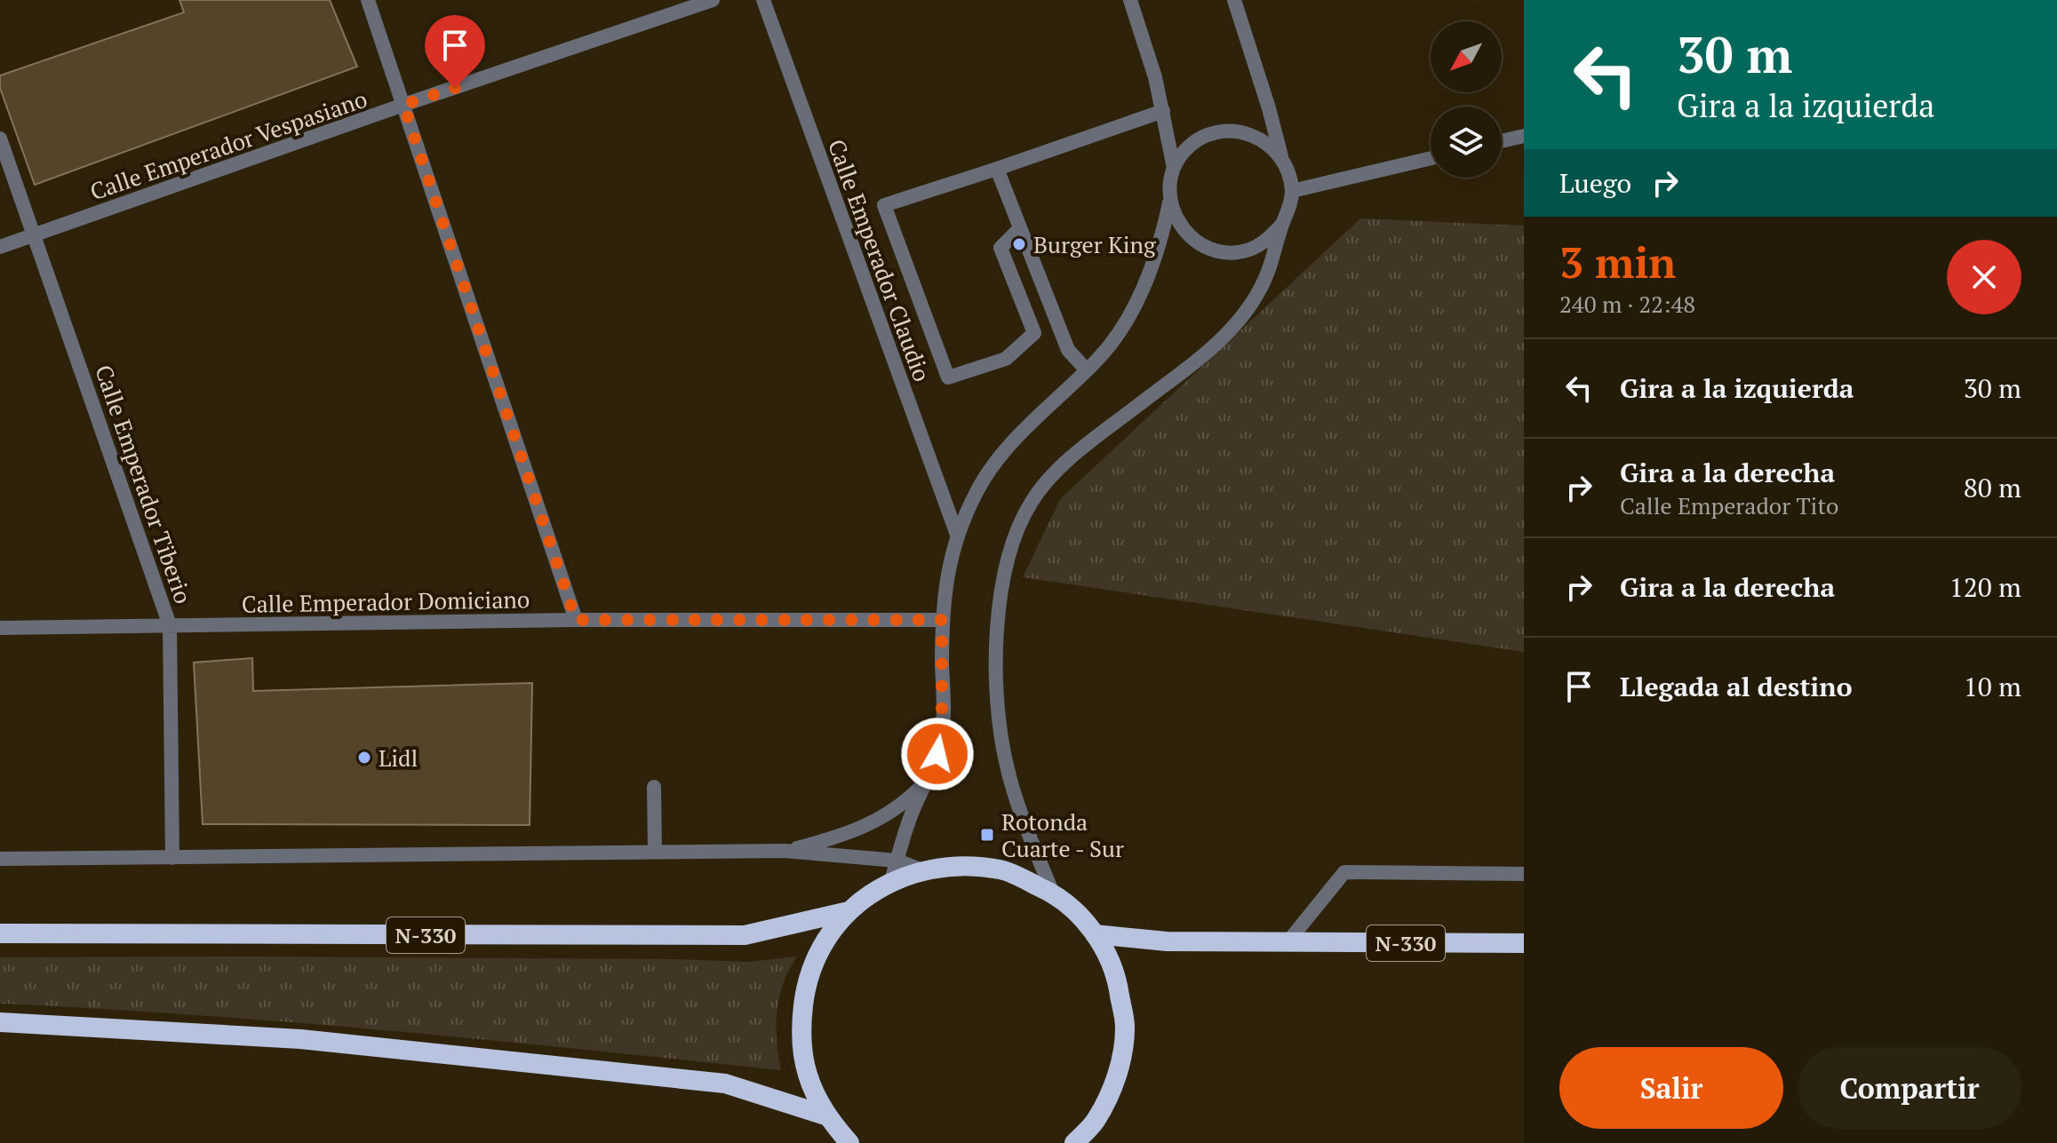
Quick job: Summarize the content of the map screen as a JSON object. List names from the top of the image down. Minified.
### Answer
{"streets":{"highway":["N-330"],"street":["Calle Emperador Vespasiano","Calle Emperador Claudio","Calle Emperador Tiberio","Calle Emperador Domiciano"]},"crossings":[["Calle Emperador Vespasiano","Calle Emperador Tiberio"],["Calle Emperador Tiberio","Calle Emperador Domiciano"]],"places":{"other":["Burger King","Lidl"],"transit":["Rotonda Cuarte - Sur"]},"north":"bottom left","page":{"turn":["30 m","Gira a la izquierda"],"then":"Luego","heading":["3 min","240 m · 22:48"],"list":[{"name":"Gira a la izquierda","value":"30 m"},{"name":"Gira a la derecha","note":"Calle Emperador Tito","value":"80 m"},{"name":"Gira a la derecha","value":"120 m"},{"name":"Llegada al destino","value":"10 m"}],"buttons":["Salir","Compartir"]}}
